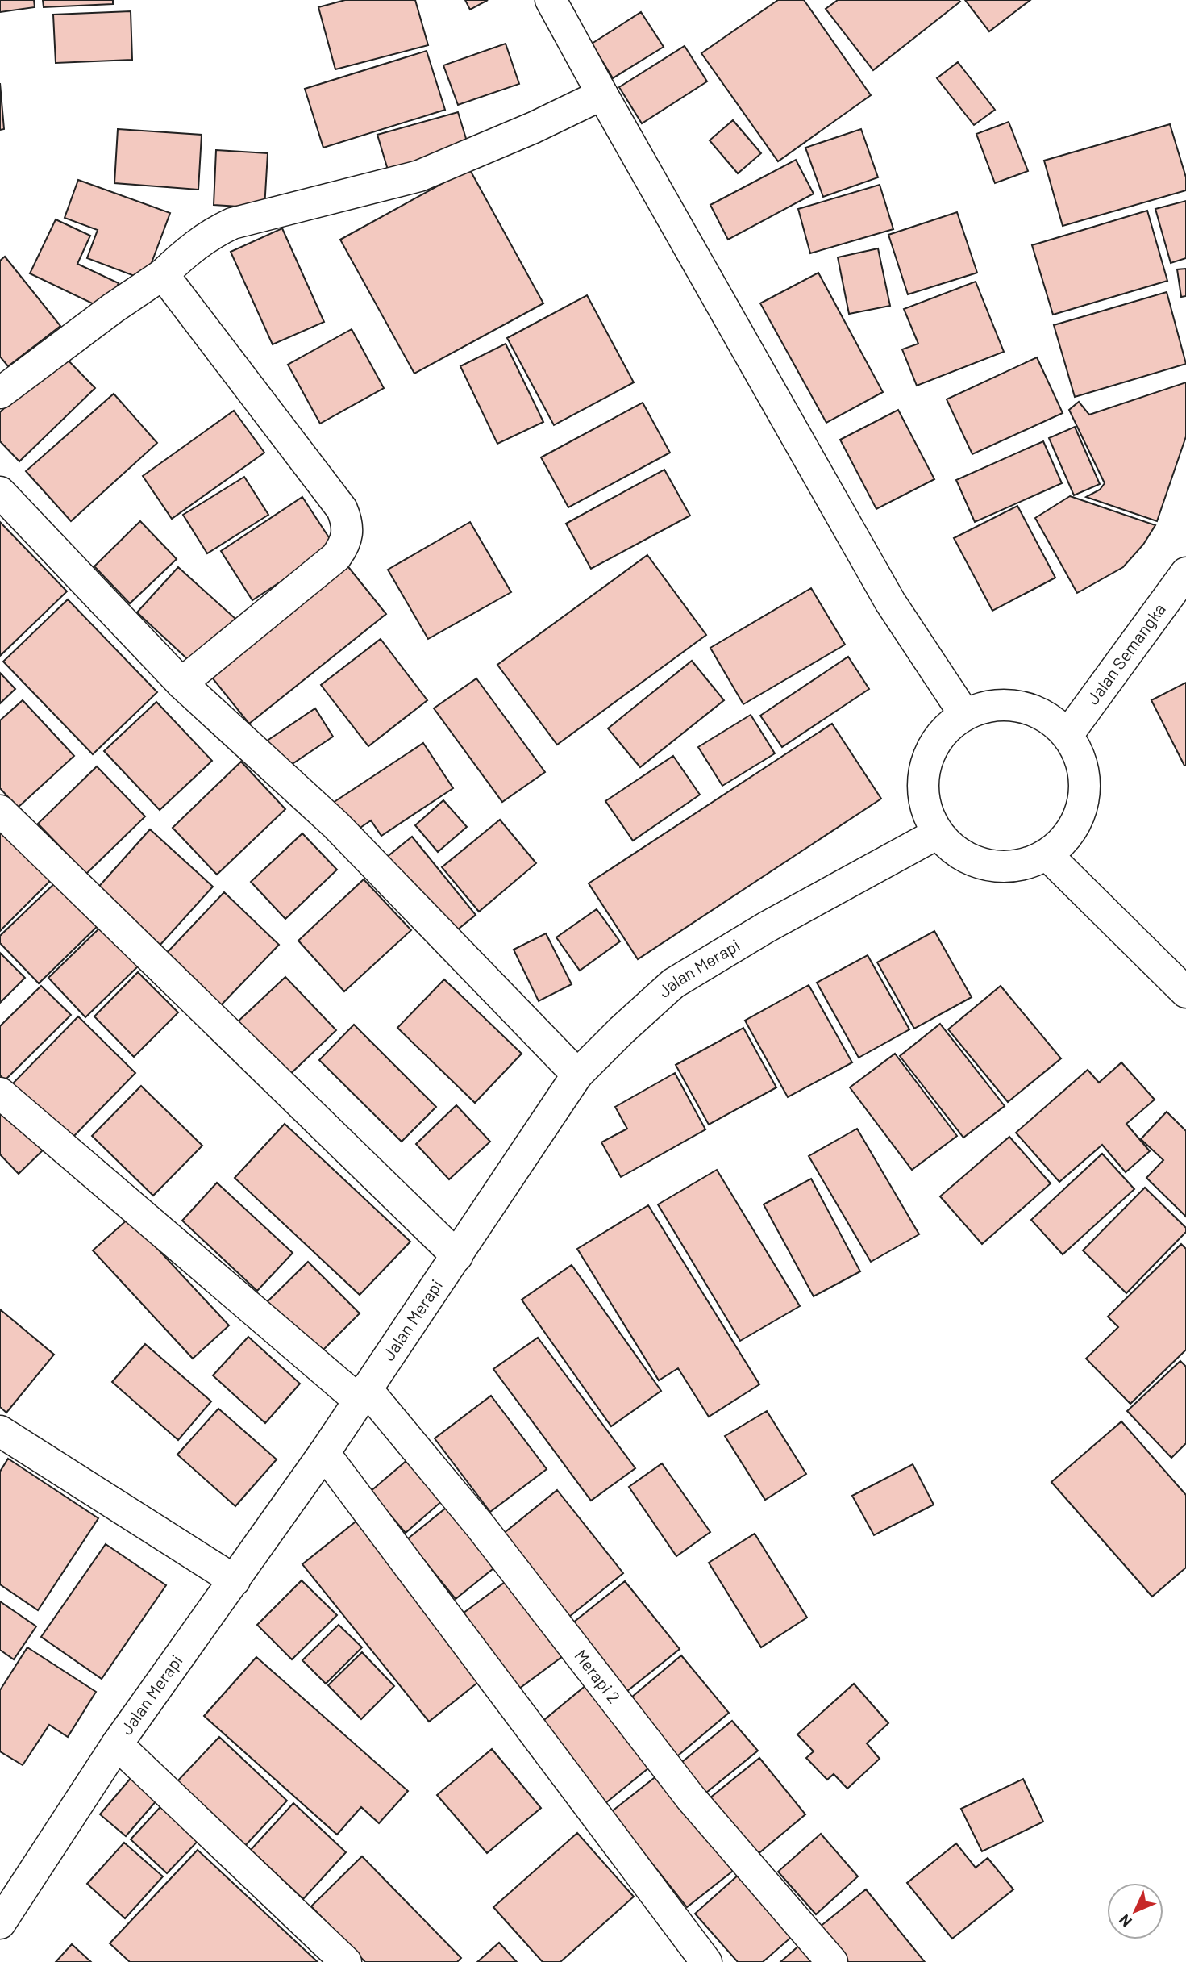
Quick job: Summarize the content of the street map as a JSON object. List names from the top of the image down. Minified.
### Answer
{"streets":{"street":["Jalan Semangka","Jalan Merapi","Merapi 2"]},"crossings":[["Jalan Semangka","Jalan Merapi"],["Jalan Merapi","Merapi 2"]],"north":"bottom left"}
